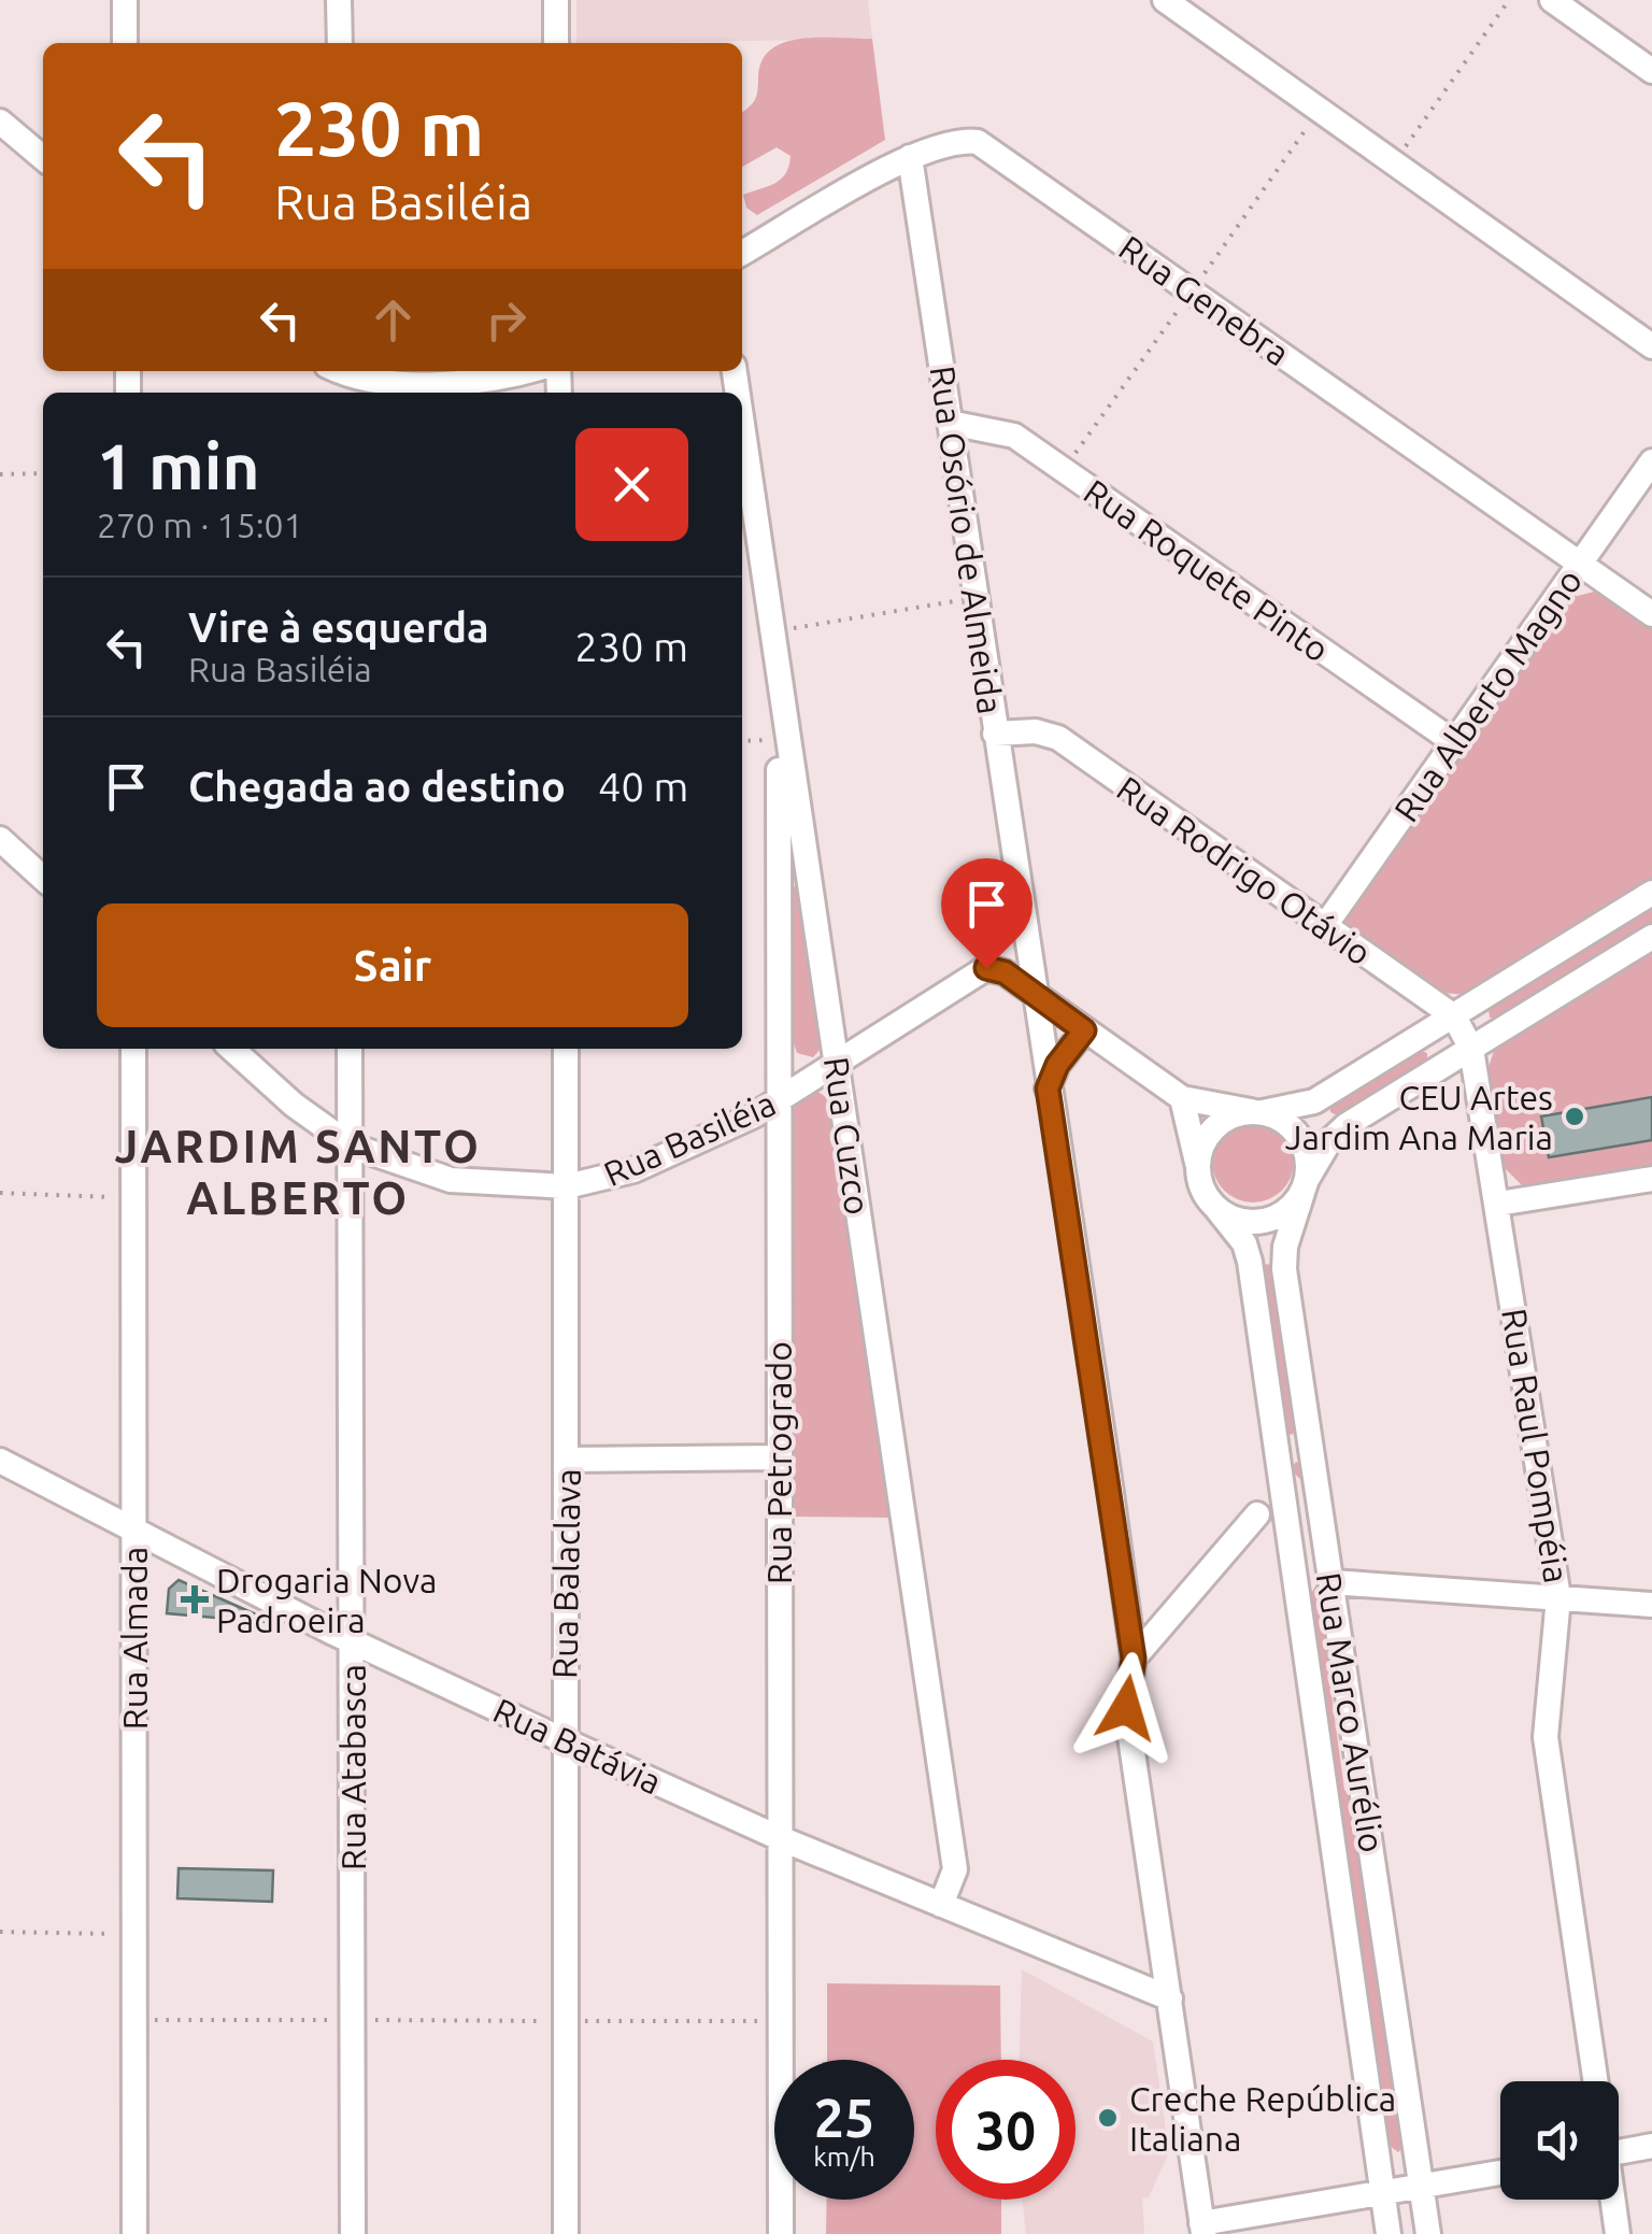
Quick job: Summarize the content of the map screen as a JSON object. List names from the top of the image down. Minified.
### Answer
{"streets":{"street":["Rua Genebra","Rua Osório de Almeida","Rua Roquete Pinto","Rua Alberto Magno","Rua Rodrigo Otávio","Rua Cuzco","Rua Basiléia","Rua Raul Pompéia","Rua Petrogrado","Rua Balaclava","Rua Almada","Rua Marco Aurélio","Rua Batávia","Rua Atabasca"]},"crossings":[["Rua Genebra","Rua Osório de Almeida"],["Rua Genebra","Rua Alberto Magno"],["Rua Osório de Almeida","Rua Roquete Pinto"],["Rua Osório de Almeida","Rua Rodrigo Otávio"],["Rua Osório de Almeida","Rua Batávia"],["Rua Roquete Pinto","Rua Alberto Magno"],["Rua Alberto Magno","Rua Rodrigo Otávio"],["Rua Rodrigo Otávio","Rua Raul Pompéia"],["Rua Cuzco","Rua Basiléia"],["Rua Cuzco","Rua Petrogrado"],["Rua Cuzco","Rua Batávia"],["Rua Basiléia","Rua Petrogrado"],["Rua Basiléia","Rua Balaclava"],["Rua Basiléia","Rua Atabasca"],["Rua Petrogrado","Rua Batávia"],["Rua Balaclava","Rua Batávia"],["Rua Almada","Rua Batávia"],["Rua Batávia","Rua Atabasca"]],"districts":["JARDIM SANTO ALBERTO"],"places":{"other":["CEU Artes Jardim Ana Maria","Creche República Italiana"],"health":["Drogaria Nova Padroeira"]},"page":{"turn":["230 m","Rua Basiléia"],"heading":["1 min","270 m · 15:01"],"list":[{"name":"Vire à esquerda","note":"Rua Basiléia","value":"230 m"},{"name":"Chegada ao destino","value":"40 m"}],"buttons":"Sair","speed":"25 km/h","limit":"30"}}
